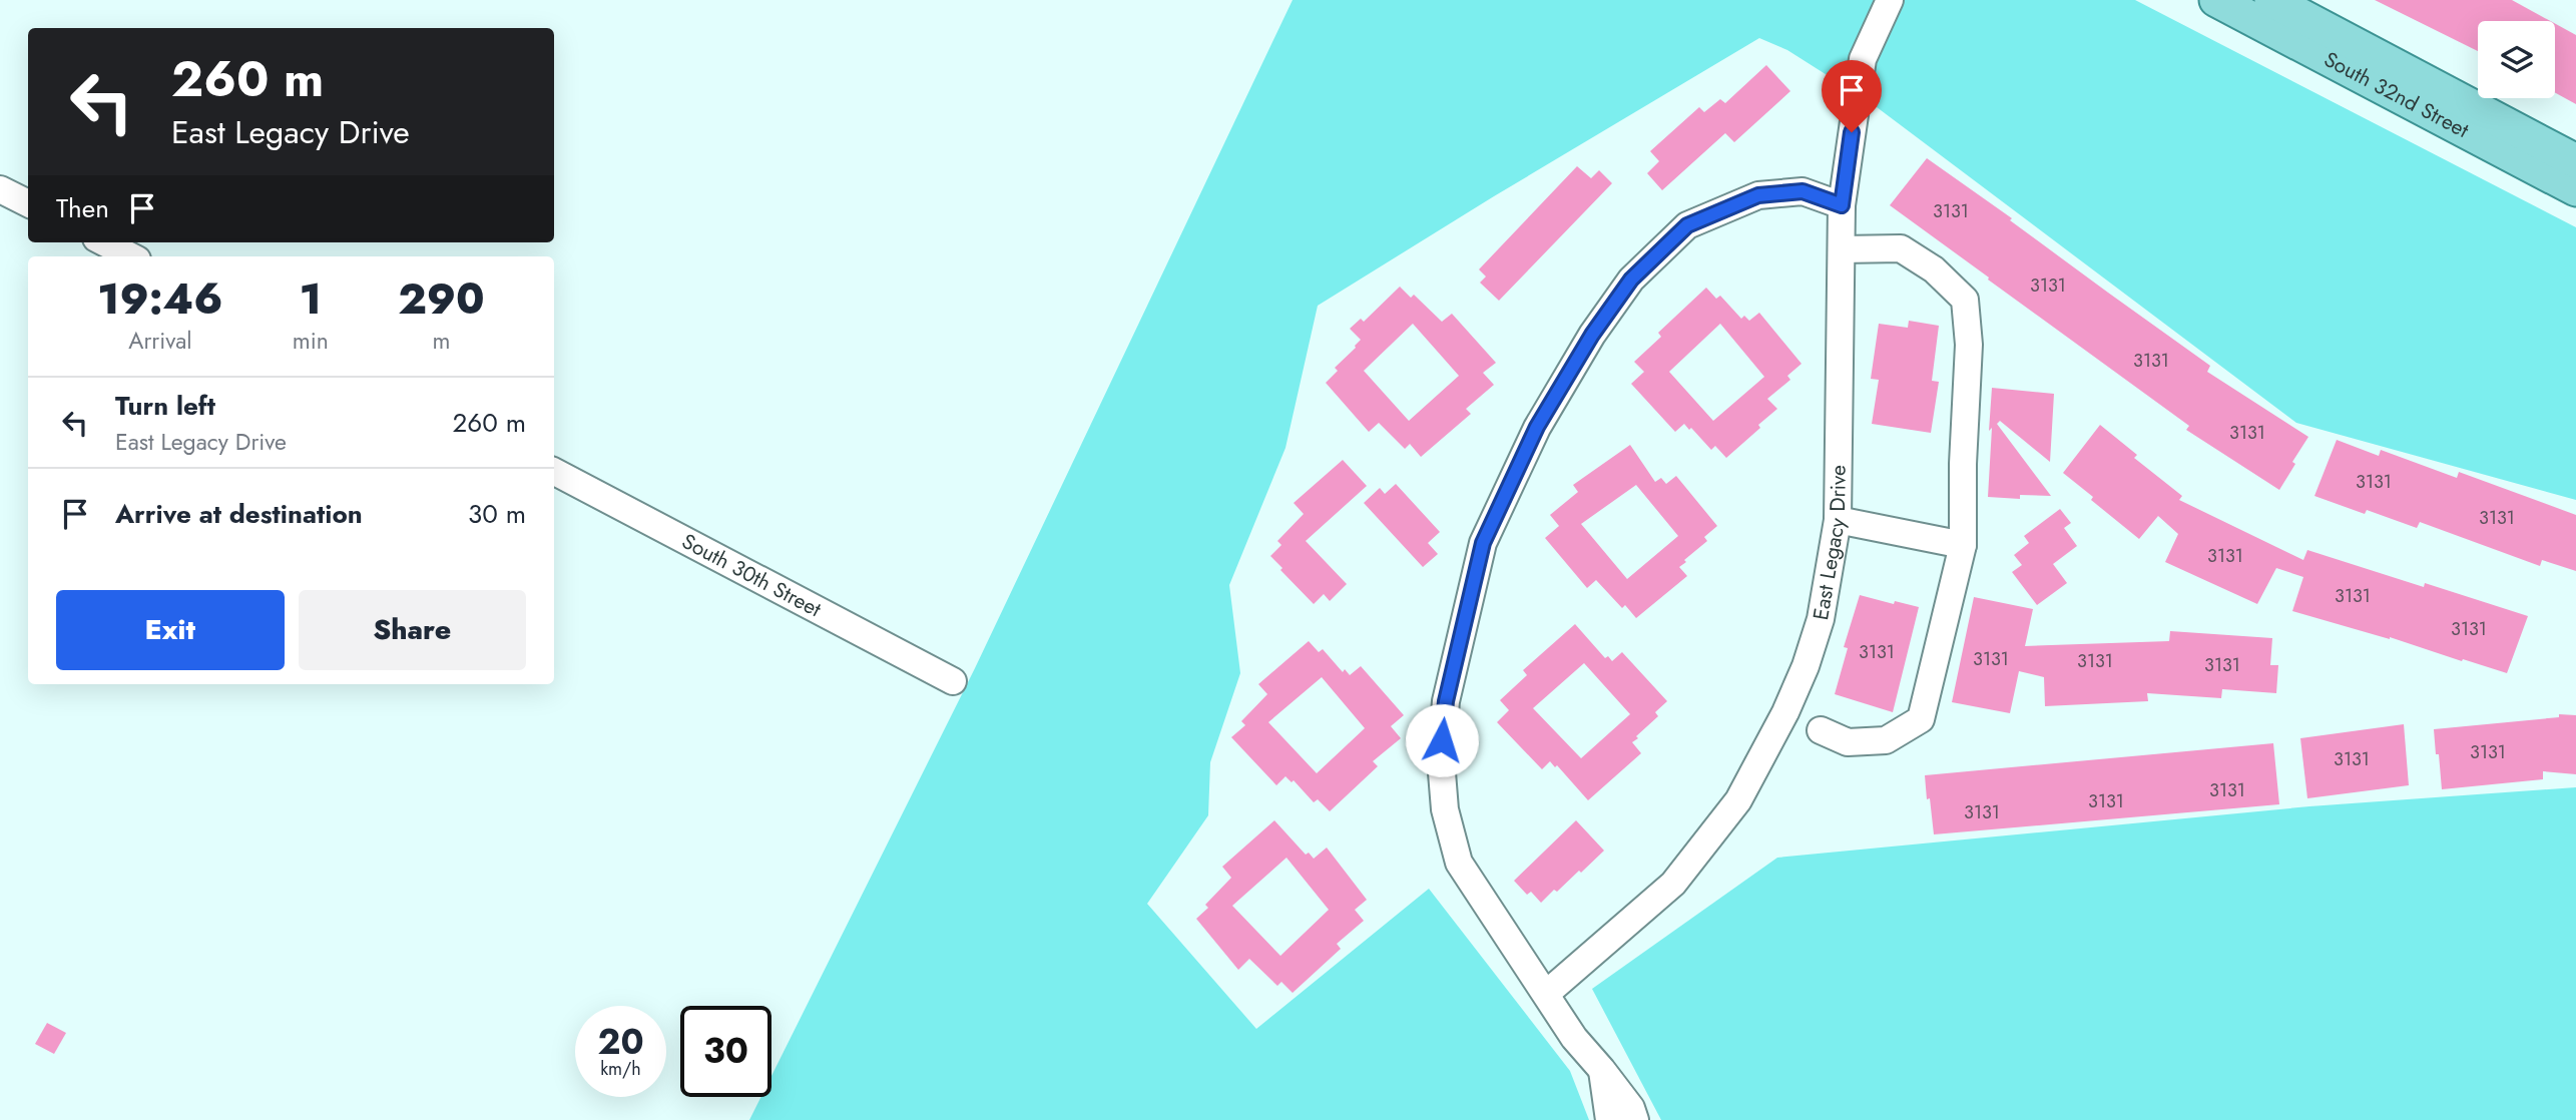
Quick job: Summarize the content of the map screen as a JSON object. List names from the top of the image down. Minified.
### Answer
{"streets":{"main road":["South 32nd Street"],"street":["East Legacy Drive","South 30th Street"]},"house_numbers":["3131","3131","3131","3131","3131","3131","3131","3131","3131","3131","3131","3131","3131","3131","3131","3131","3131","3131"],"page":{"turn":["260 m","East Legacy Drive"],"then":"Then","eta":["19:46","Arrival","1","min","290","m"],"list":[{"name":"Turn left","note":"East Legacy Drive","value":"260 m"},{"name":"Arrive at destination","value":"30 m"}],"buttons":["Exit","Share"],"speed":"20 km/h","limit":"30"}}
